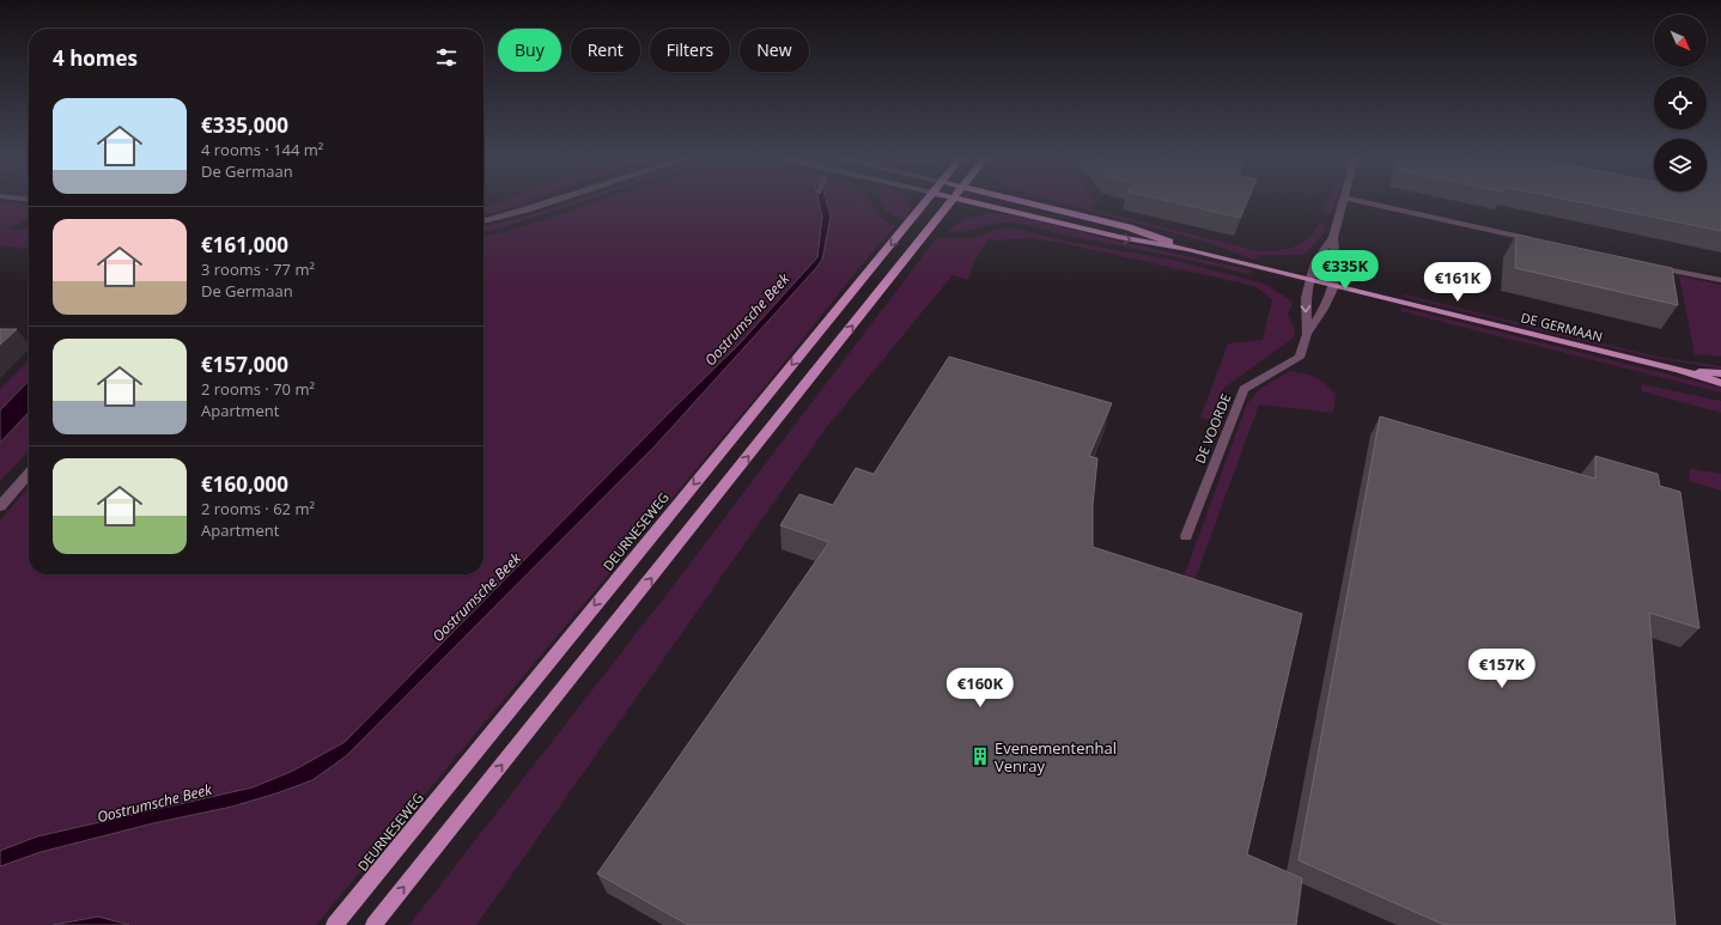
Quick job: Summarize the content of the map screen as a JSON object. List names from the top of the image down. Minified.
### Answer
{"streets":{"main road":["DE GERMAAN","DEURNESEWEG"],"street":["DE VOORDE"]},"crossings":[["DE GERMAAN","DE VOORDE"]],"water":["Oostrumsche Beek"],"places":{"building":["Evenementenhal Venray"]},"north":"bottom right","page":{"chip":["Buy","Rent","Filters","New"],"heading":"4 homes","list":[{"name":"€335,000","note":"4 rooms · 144 m² · De Germaan"},{"name":"€161,000","note":"3 rooms · 77 m² · De Germaan"},{"name":"€157,000","note":"2 rooms · 70 m² · Apartment"},{"name":"€160,000","note":"2 rooms · 62 m² · Apartment"}],"price":["€335K","€161K","€157K","€160K"]}}
